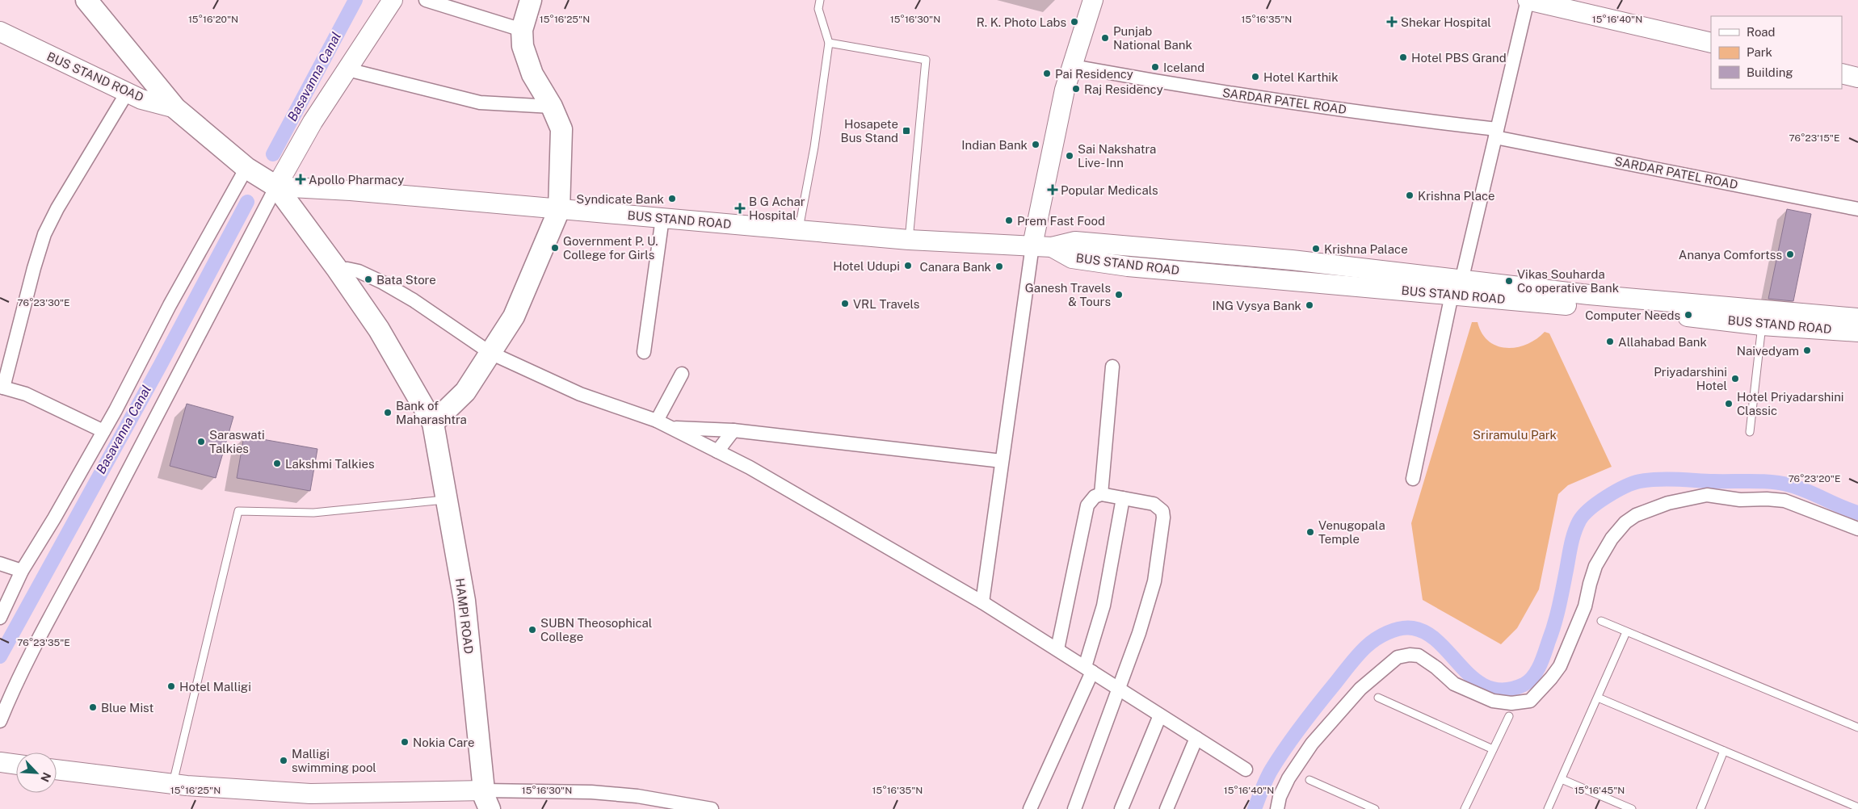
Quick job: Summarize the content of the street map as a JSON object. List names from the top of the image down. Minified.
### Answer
{"streets":{"main road":["BUS STAND ROAD","HAMPI ROAD"],"street":["SARDAR PATEL ROAD"]},"water":["Basavanna Canal"],"parks":["Sriramulu Park"],"places":{"other":["R. K. Photo Labs","Punjab National Bank","Hotel PBS Grand","Iceland","Pai Residency","Hotel Karthik","Raj Residency","Indian Bank","Sai Nakshatra Live- Inn","Krishna Place","Syndicate Bank","Prem Fast Food","Government P. U. College for Girls","Krishna Palace","Ananya Comfortss","Hotel Udupi","Canara Bank","Bata Store","Vikas Souharda Co operative Bank","Ganesh Travels & Tours","VRL Travels","ING Vysya Bank","Computer Needs","Allahabad Bank","Naivedyam","Priyadarshini Hotel","Hotel Priyadarshini Classic","Bank of Maharashtra","Saraswati Talkies","Lakshmi Talkies","Venugopala Temple","SUBN Theosophical College","Hotel Malligi","Blue Mist","Nokia Care","Malligi swimming pool"],"health":["Shekar Hospital","Apollo Pharmacy","Popular Medicals","B G Achar Hospital"],"transit":["Hosapete Bus Stand"]},"legend":["Road","Park","Building"],"north":"bottom right","coordinates":["15°16'20\"N","15°16'25\"N","15°16'30\"N","15°16'35\"N","15°16'40\"N","76°23'15\"E","76°23'30\"E","76°23'20\"E","76°23'35\"E","15°16'45\"N"]}
